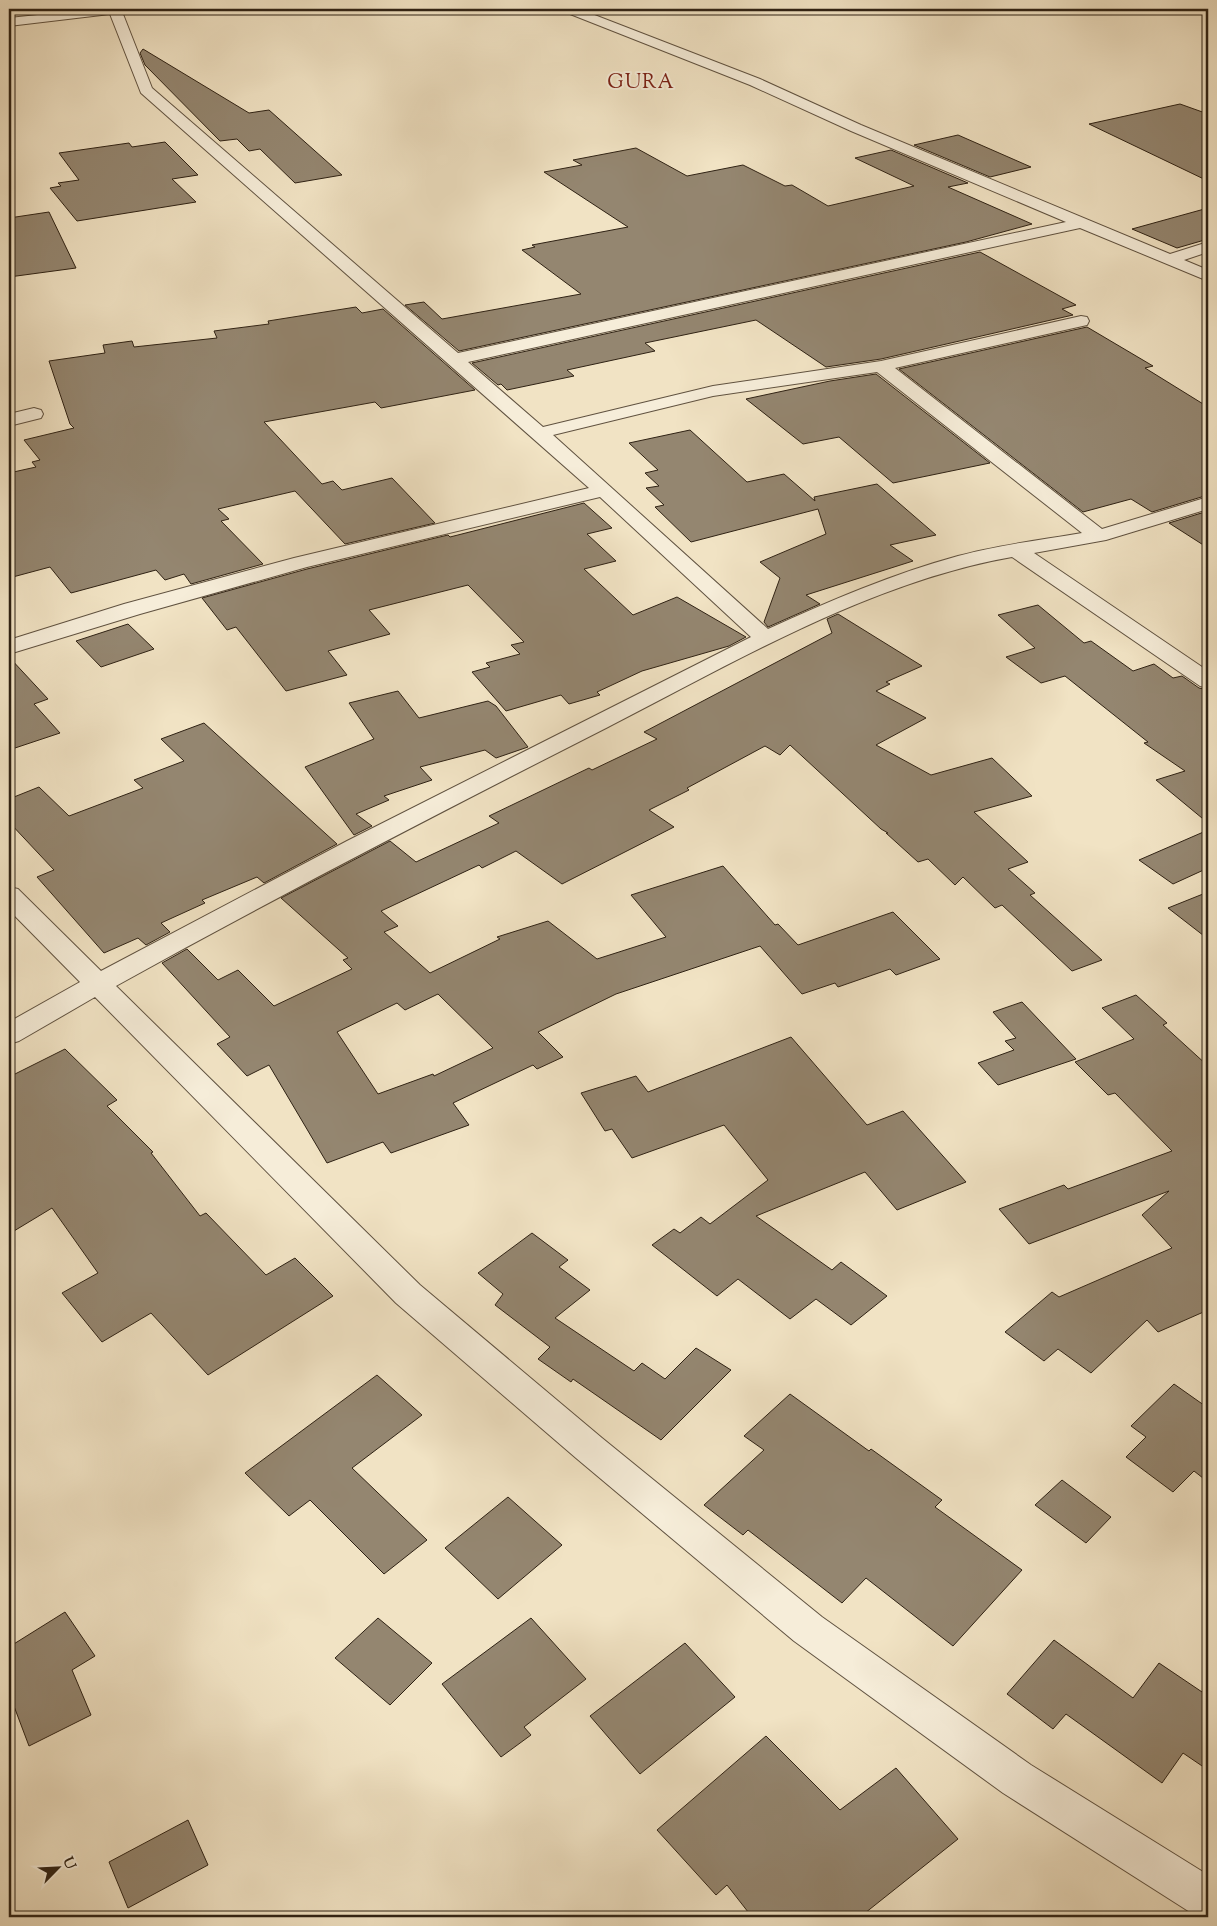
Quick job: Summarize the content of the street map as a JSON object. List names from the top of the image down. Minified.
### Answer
{"districts":["GURA"],"north":"top right"}
